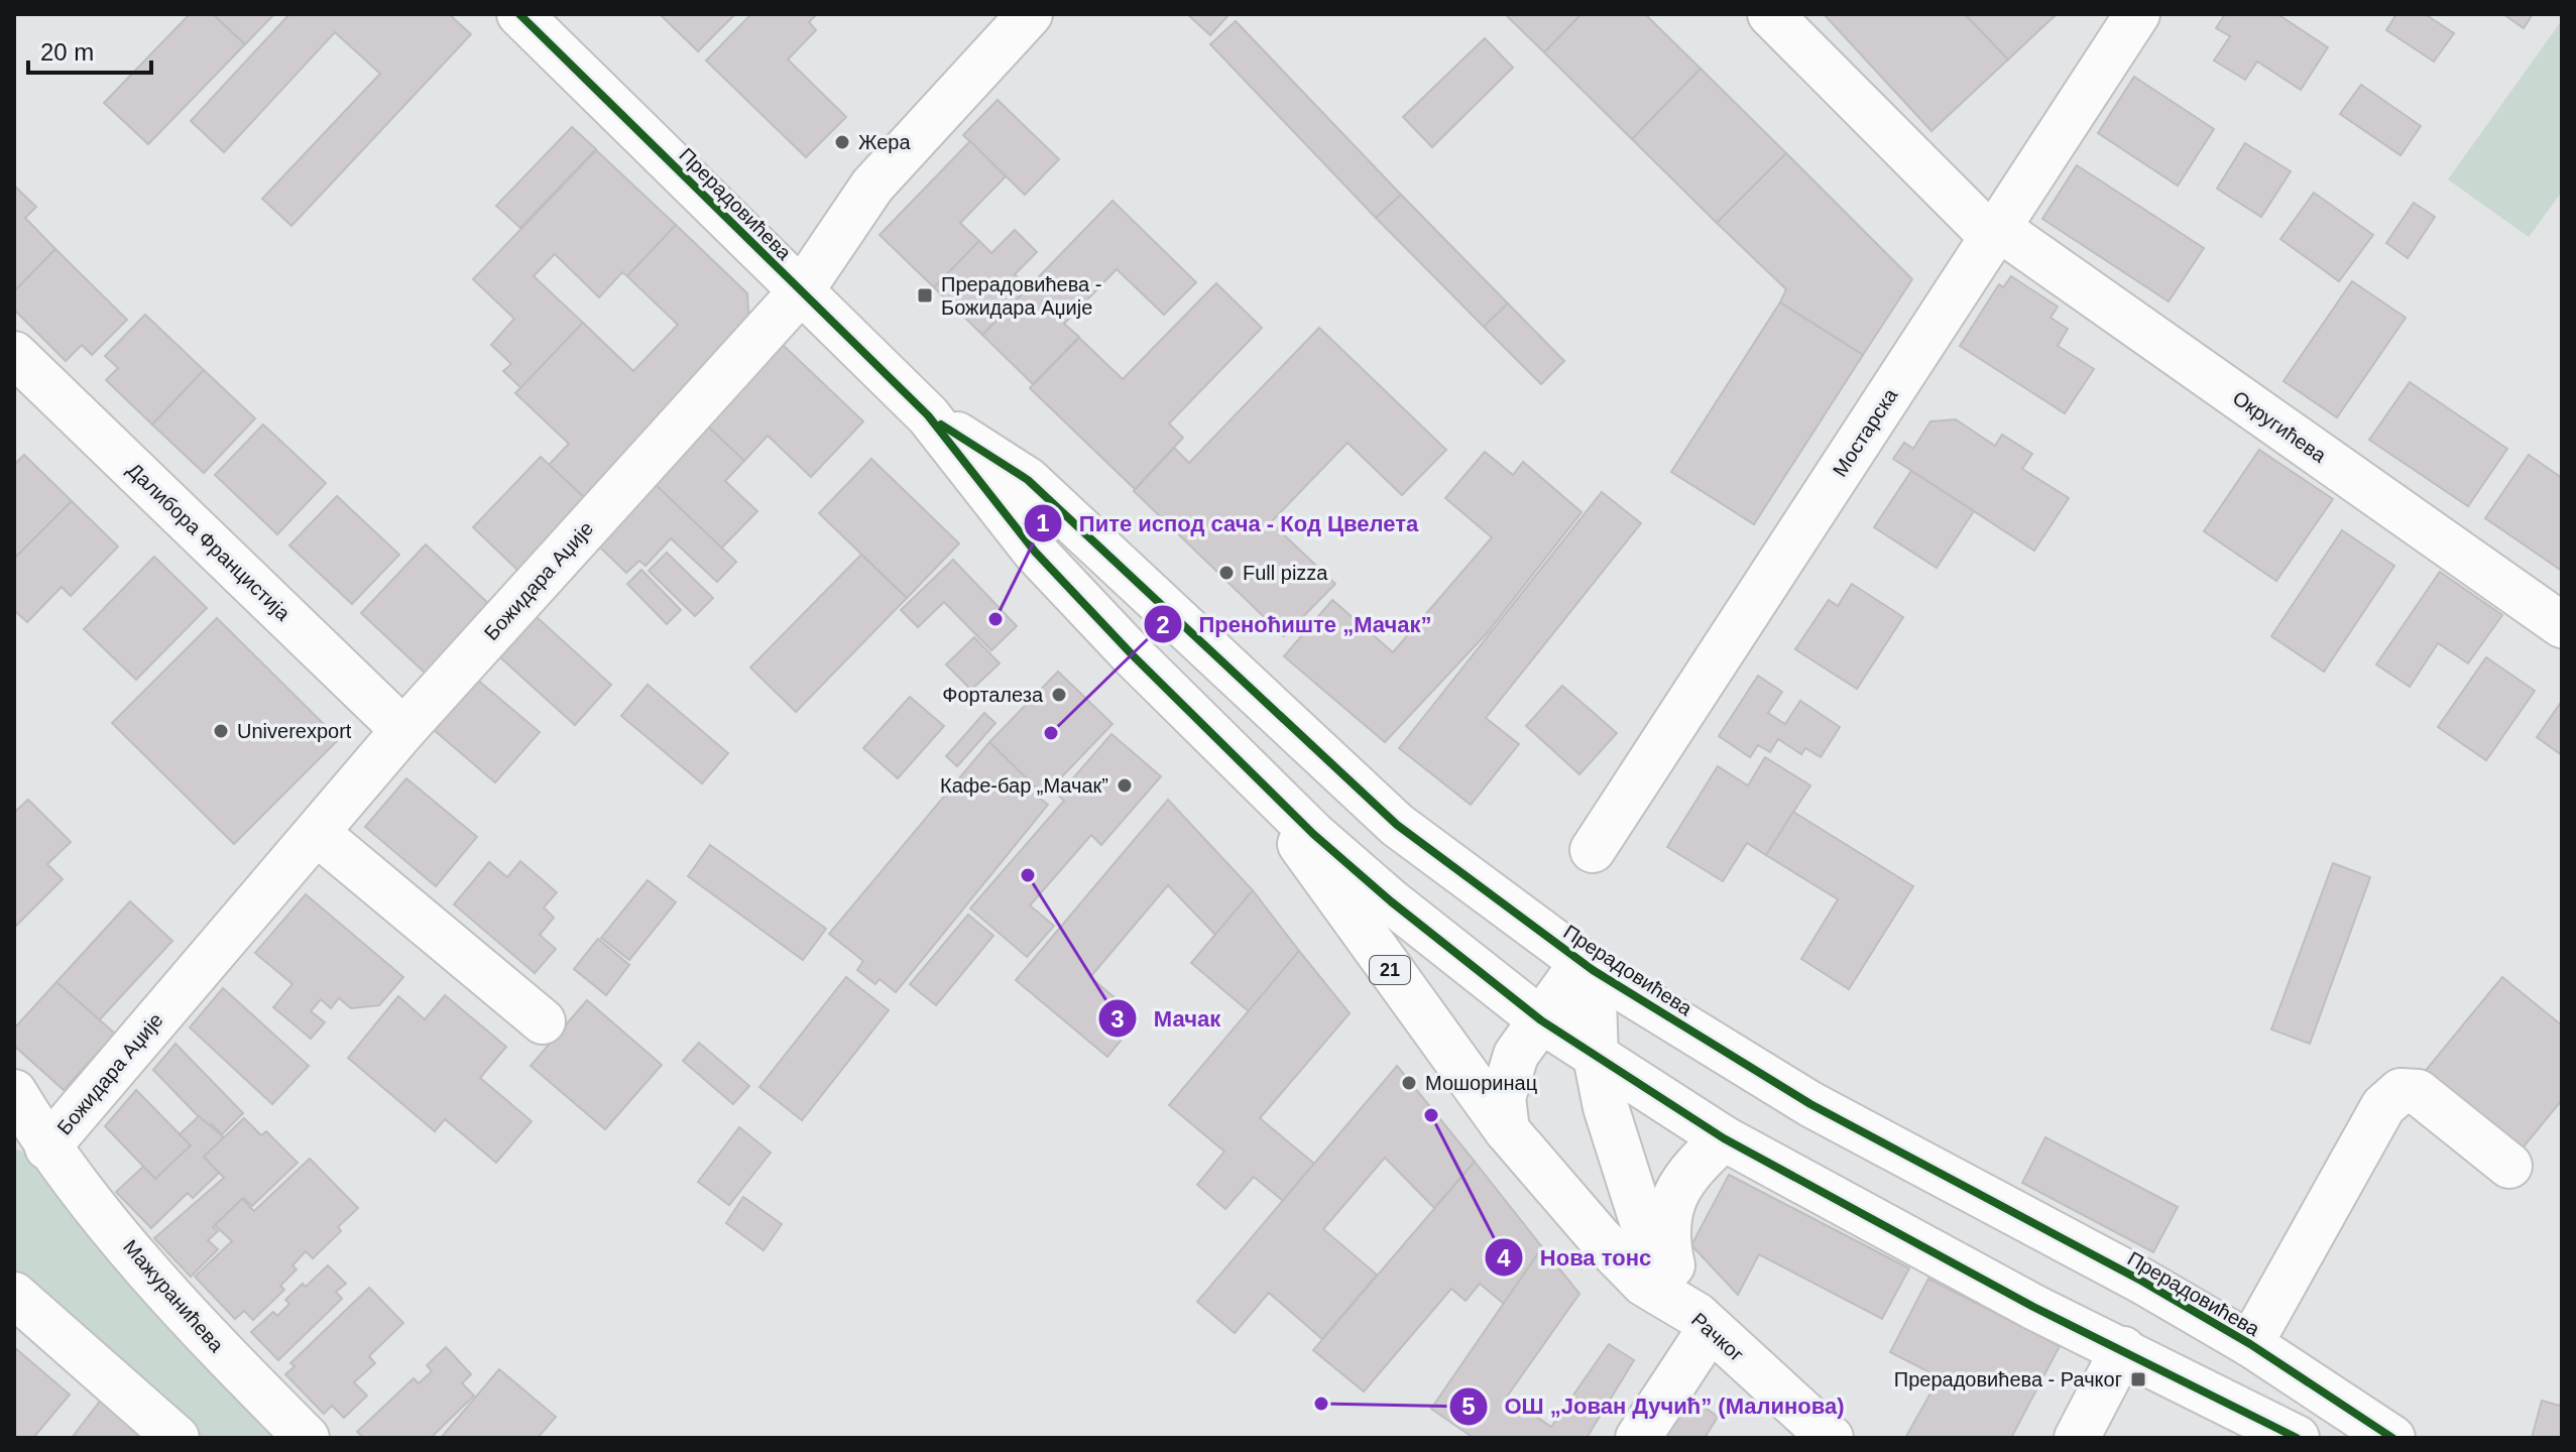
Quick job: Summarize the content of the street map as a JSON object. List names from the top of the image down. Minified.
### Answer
{"streets":{"main road":["Прерадовићева","Округићева","Мостарска","Далибора Францистија","Божидара Аџије","21","Мажуранићева","Рачког"]},"crossings":[["Прерадовићева","Божидара Аџије"],["Прерадовићева","21"],["Округићева","Мостарска"],["Далибора Францистија","Божидара Аџије"],["Божидара Аџије","Мажуранићева"],["21","Рачког"]],"places":{"other":["Жера","Full pizza","Пите испод сача - Код Цвелета","Форталеза","Univerexport","Преноћиште „Мачак”","Кафе-бар „Мачак”","Мачак","Мошоринац","Нова тонс","ОШ „Јован Дучић” (Малинова)"],"transit":["Прерадовићева - Божидара Аџије","Прерадовићева - Рачког"]},"scale_bar":"20 m"}
